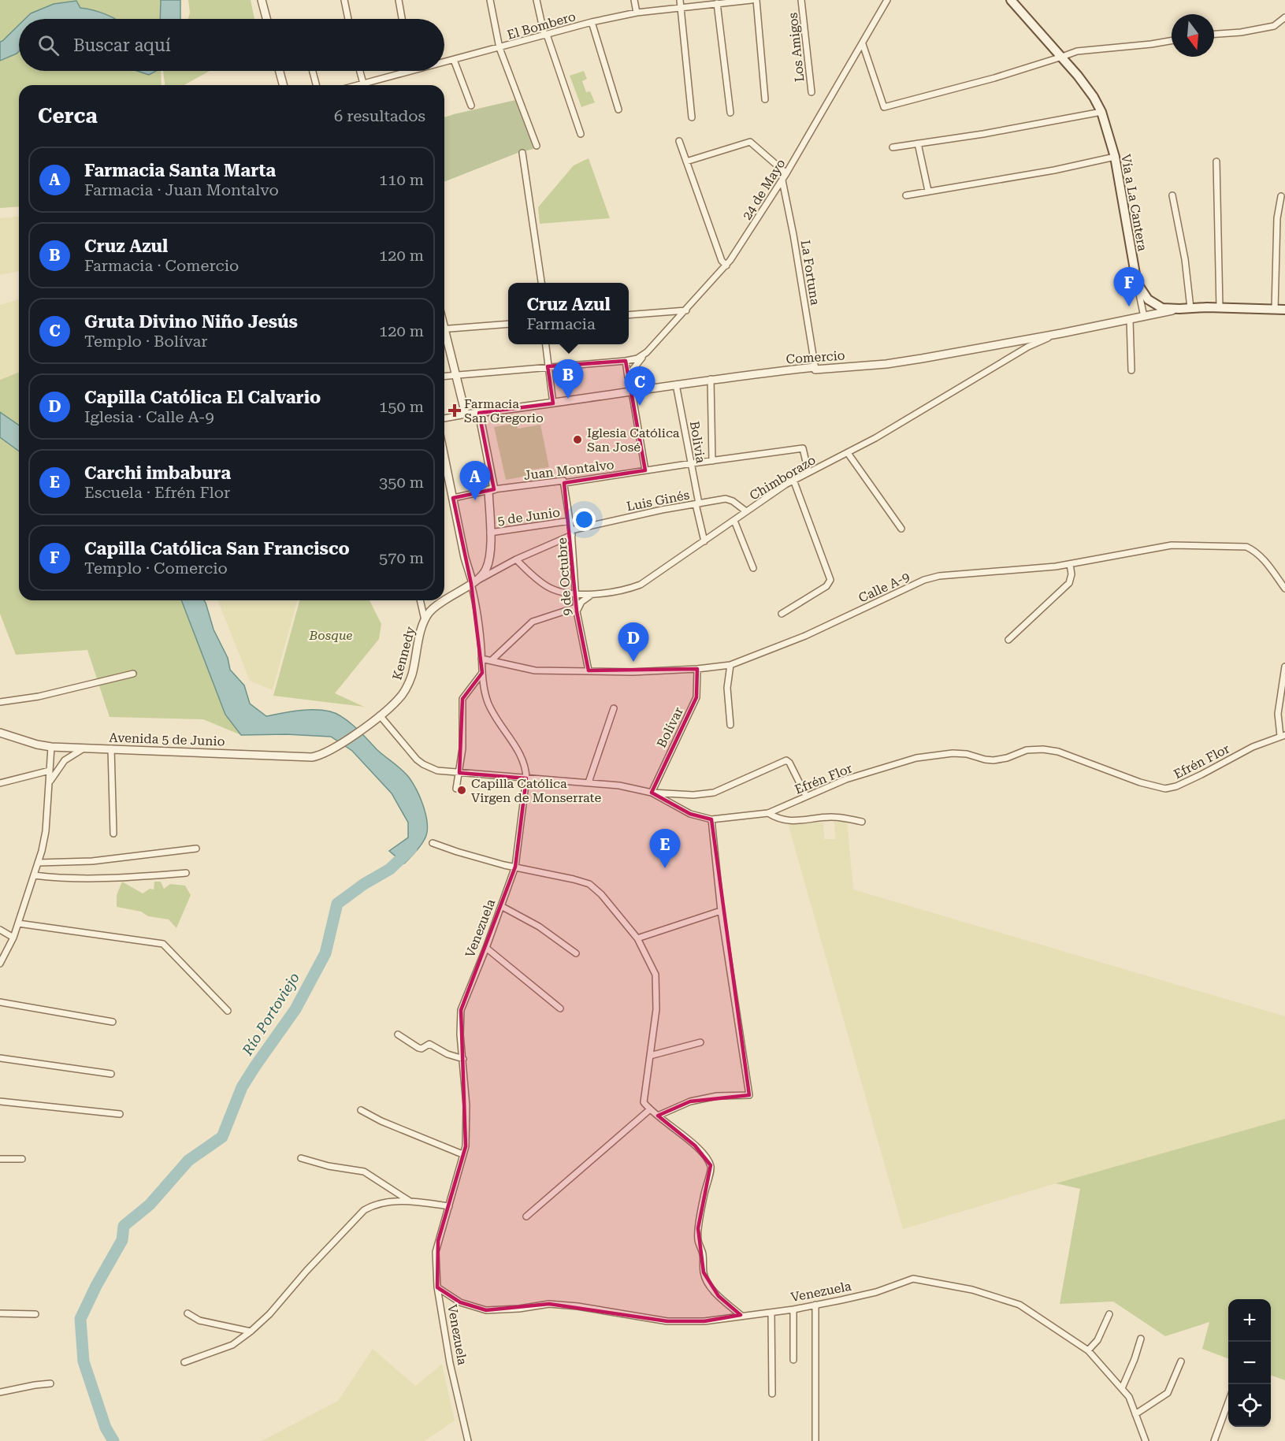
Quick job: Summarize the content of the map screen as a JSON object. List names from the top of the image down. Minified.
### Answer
{"streets":{"main road":["Vía a La Cantera"],"street":["El Bombero","Los Amigos","24 de Mayo","La Fortuna","Comercio","Bolivia","Juan Montalvo","Chimborazo","Luis Ginés","5 de Junio","9 de Octubre","Calle A-9","Kennedy","Bolívar","Avenida 5 de Junio","Efrén Flor","Venezuela"]},"crossings":[["24 de Mayo","La Fortuna"],["Vía a La Cantera","Comercio"],["La Fortuna","Comercio"],["Comercio","Bolivia"],["Comercio","Chimborazo"],["Bolivia","Juan Montalvo"],["Bolivia","Chimborazo"],["Bolivia","Luis Ginés"],["Juan Montalvo","Chimborazo"],["Juan Montalvo","9 de Octubre"],["Juan Montalvo","Venezuela"],["Chimborazo","Luis Ginés"],["Chimborazo","9 de Octubre"],["Luis Ginés","9 de Octubre"],["Luis Ginés","Kennedy"],["Luis Ginés","Venezuela"],["5 de Junio","9 de Octubre"],["9 de Octubre","Calle A-9"],["Calle A-9","Bolívar"],["Calle A-9","Venezuela"],["Kennedy","Avenida 5 de Junio"],["Kennedy","Efrén Flor"],["Kennedy","Venezuela"],["Bolívar","Efrén Flor"],["Efrén Flor","Venezuela"]],"water":["Río Portoviejo"],"parks":["Bosque"],"places":{"health":["Farmacia San Gregorio"],"other":["Iglesia Católica San José","Capilla Católica Virgen de Monserrate"]},"north":"bottom","page":{"search":"Buscar aquí","heading":["Cerca","6 resultados"],"list":[{"mark":"A","name":"Farmacia Santa Marta","note":"Farmacia · Juan Montalvo","value":"110 m"},{"mark":"B","name":"Cruz Azul","note":"Farmacia · Comercio","value":"120 m"},{"mark":"C","name":"Gruta Divino Niño Jesús","note":"Templo · Bolívar","value":"120 m"},{"mark":"D","name":"Capilla Católica El Calvario","note":"Iglesia · Calle A-9","value":"150 m"},{"mark":"E","name":"Carchi imbabura","note":"Escuela · Efrén Flor","value":"350 m"},{"mark":"F","name":"Capilla Católica San Francisco","note":"Templo · Comercio","value":"570 m"}],"pins":["F","B","C","A","D","E"],"popup":["Cruz Azul","Farmacia"],"map_buttons":["+","−"]}}
